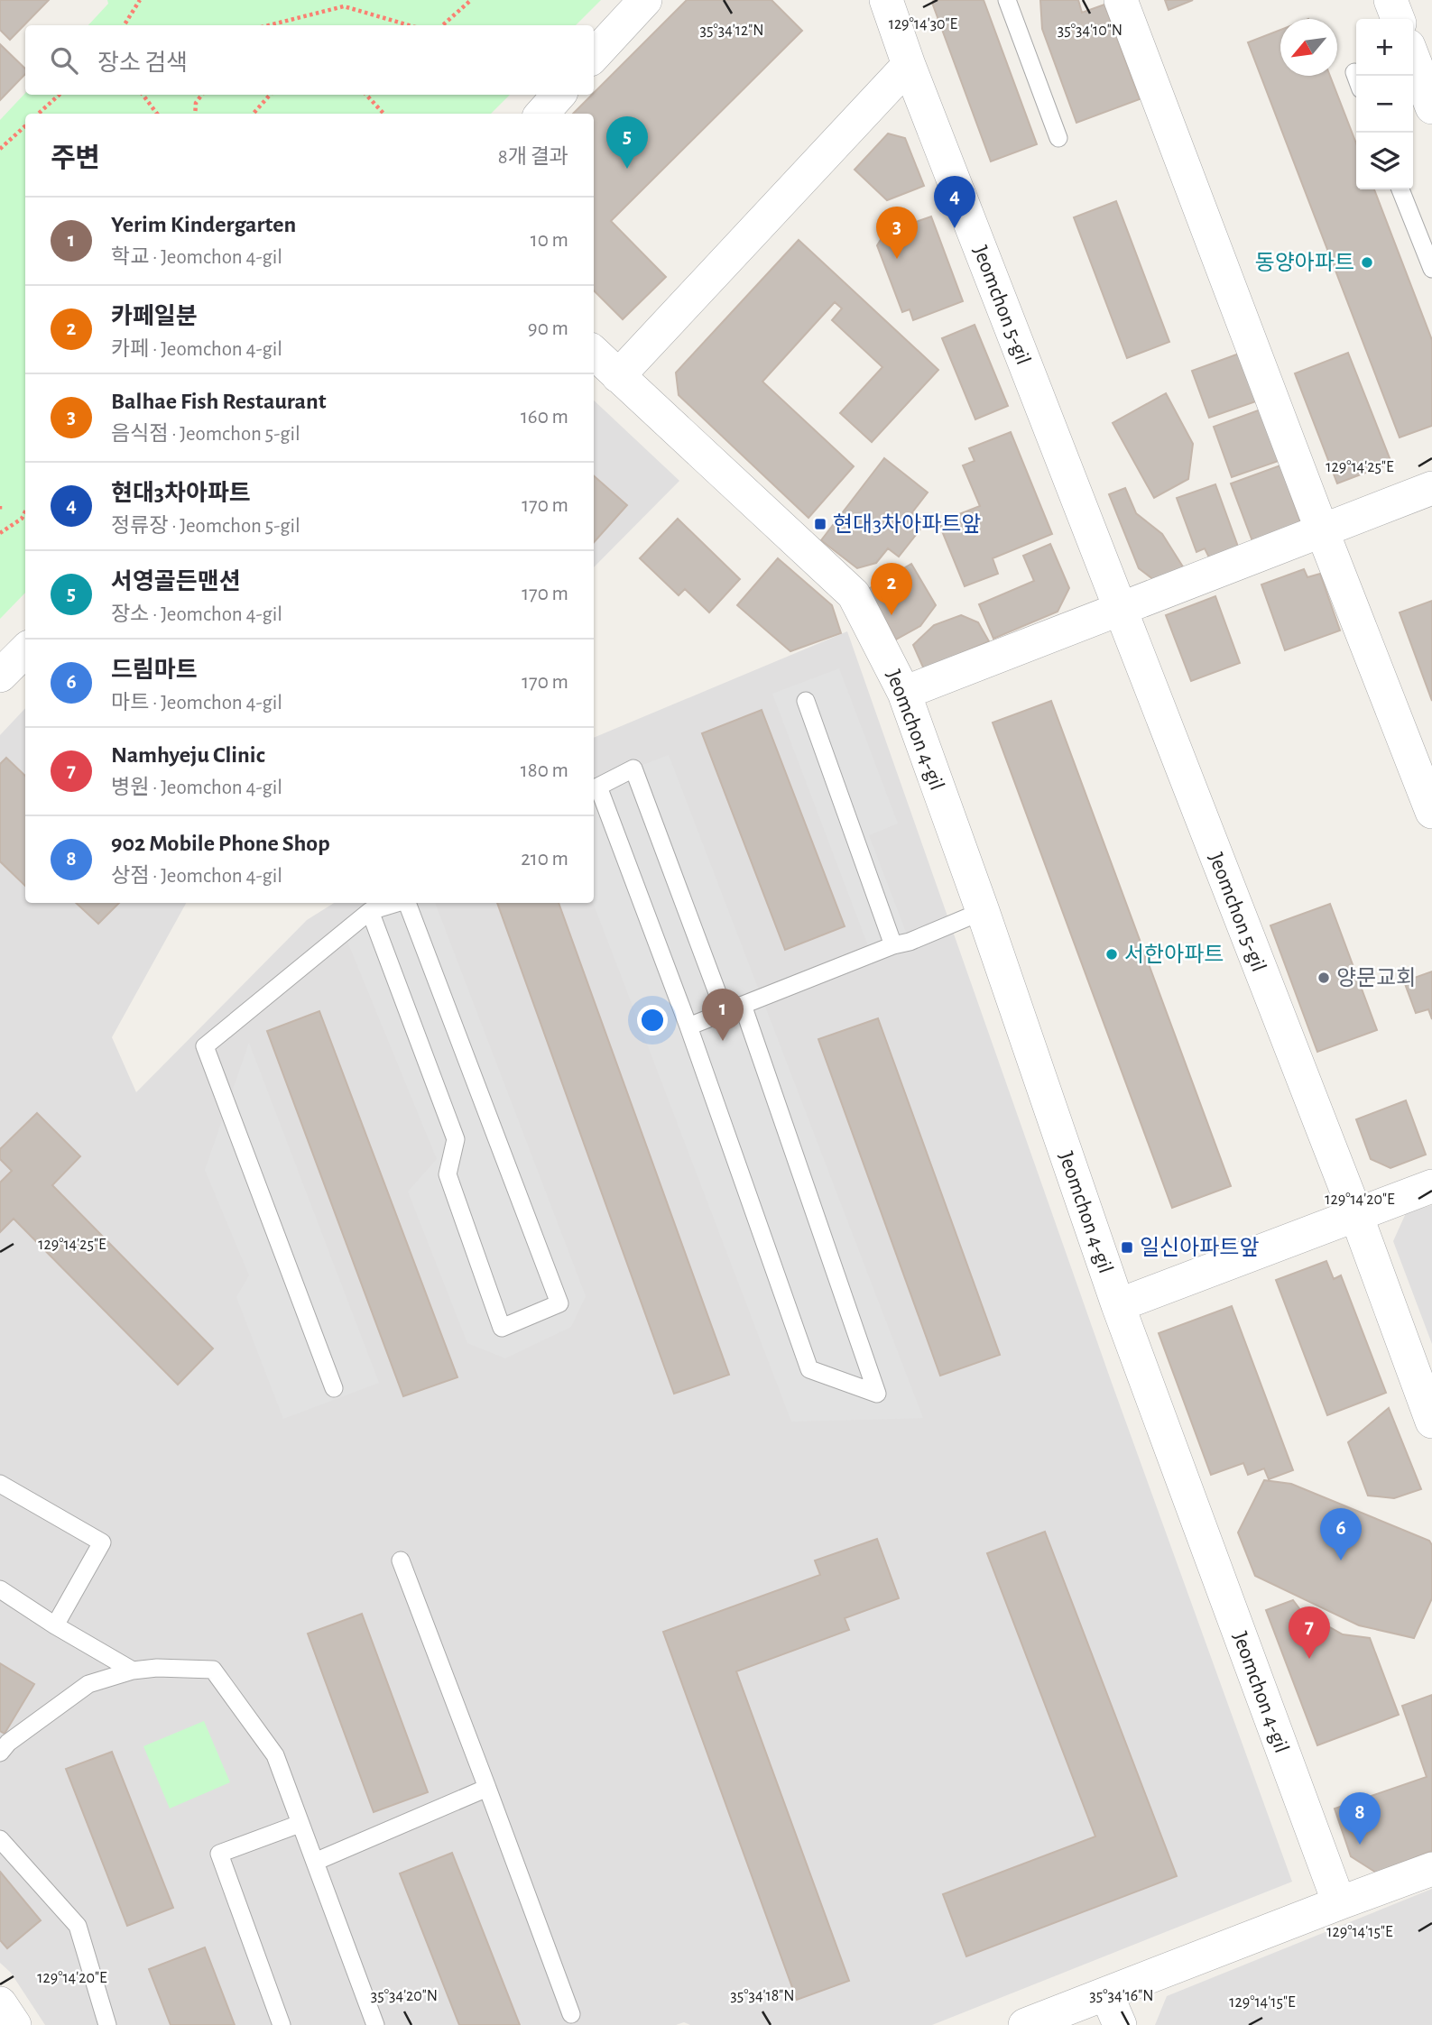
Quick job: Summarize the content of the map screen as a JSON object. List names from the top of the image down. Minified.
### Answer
{"streets":{"street":["Jeomchon 5-gil","Jeomchon 4-gil"]},"places":{"other":["동양아파트","서한아파트","양문교회"],"transit":["현대3차아파트앞","일신아파트앞"]},"north":"bottom left","page":{"map_buttons":["+","−"],"search":"장소 검색","heading":["주변","8개 결과"],"pins":["5","4","3","2","1","6","7","8"],"list":[{"mark":"1","name":"Yerim Kindergarten","note":"학교 · Jeomchon 4-gil","value":"10 m"},{"mark":"2","name":"카페일분","note":"카페 · Jeomchon 4-gil","value":"90 m"},{"mark":"3","name":"Balhae Fish Restaurant","note":"음식점 · Jeomchon 5-gil","value":"160 m"},{"mark":"4","name":"현대3차아파트","note":"정류장 · Jeomchon 5-gil","value":"170 m"},{"mark":"5","name":"서영골든맨션","note":"장소 · Jeomchon 4-gil","value":"170 m"},{"mark":"6","name":"드림마트","note":"마트 · Jeomchon 4-gil","value":"170 m"},{"mark":"7","name":"Namhyeju Clinic","note":"병원 · Jeomchon 4-gil","value":"180 m"},{"mark":"8","name":"902 Mobile Phone Shop","note":"상점 · Jeomchon 4-gil","value":"210 m"}]},"coordinates":["129°14'30\"E","35°34'12\"N","35°34'10\"N","129°14'25\"E","129°14'20\"E","129°14'15\"E","35°34'20\"N","35°34'18\"N","35°34'16\"N"]}
